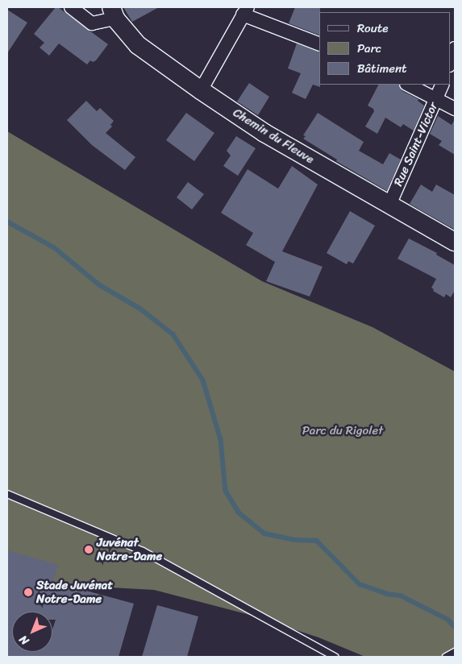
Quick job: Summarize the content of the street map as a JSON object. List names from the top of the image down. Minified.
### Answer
{"streets":{"street":["Chemin du Fleuve","Rue Saint-Victor"]},"crossings":[["Chemin du Fleuve","Rue Saint-Victor"]],"parks":["Parc du Rigolet"],"places":["Juvénat Notre-Dame","Stade Juvénat Notre-Dame"],"legend":["Route","Parc","Bâtiment"],"north":"bottom left"}
